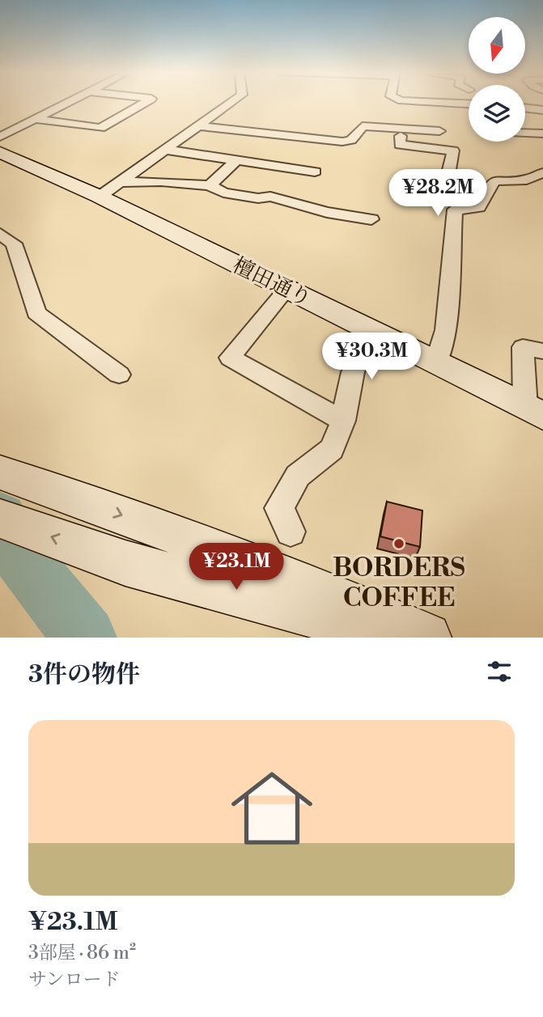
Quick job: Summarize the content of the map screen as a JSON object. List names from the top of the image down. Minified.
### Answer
{"streets":{"street":["檀田通り"]},"places":["BORDERS COFFEE"],"north":"bottom","page":{"price":["¥28.2M","¥30.3M","¥23.1M"],"heading":"3件の物件","list":[{"name":"¥23.1M","note":"3部屋 · 86 m² · サンロード"}]}}
